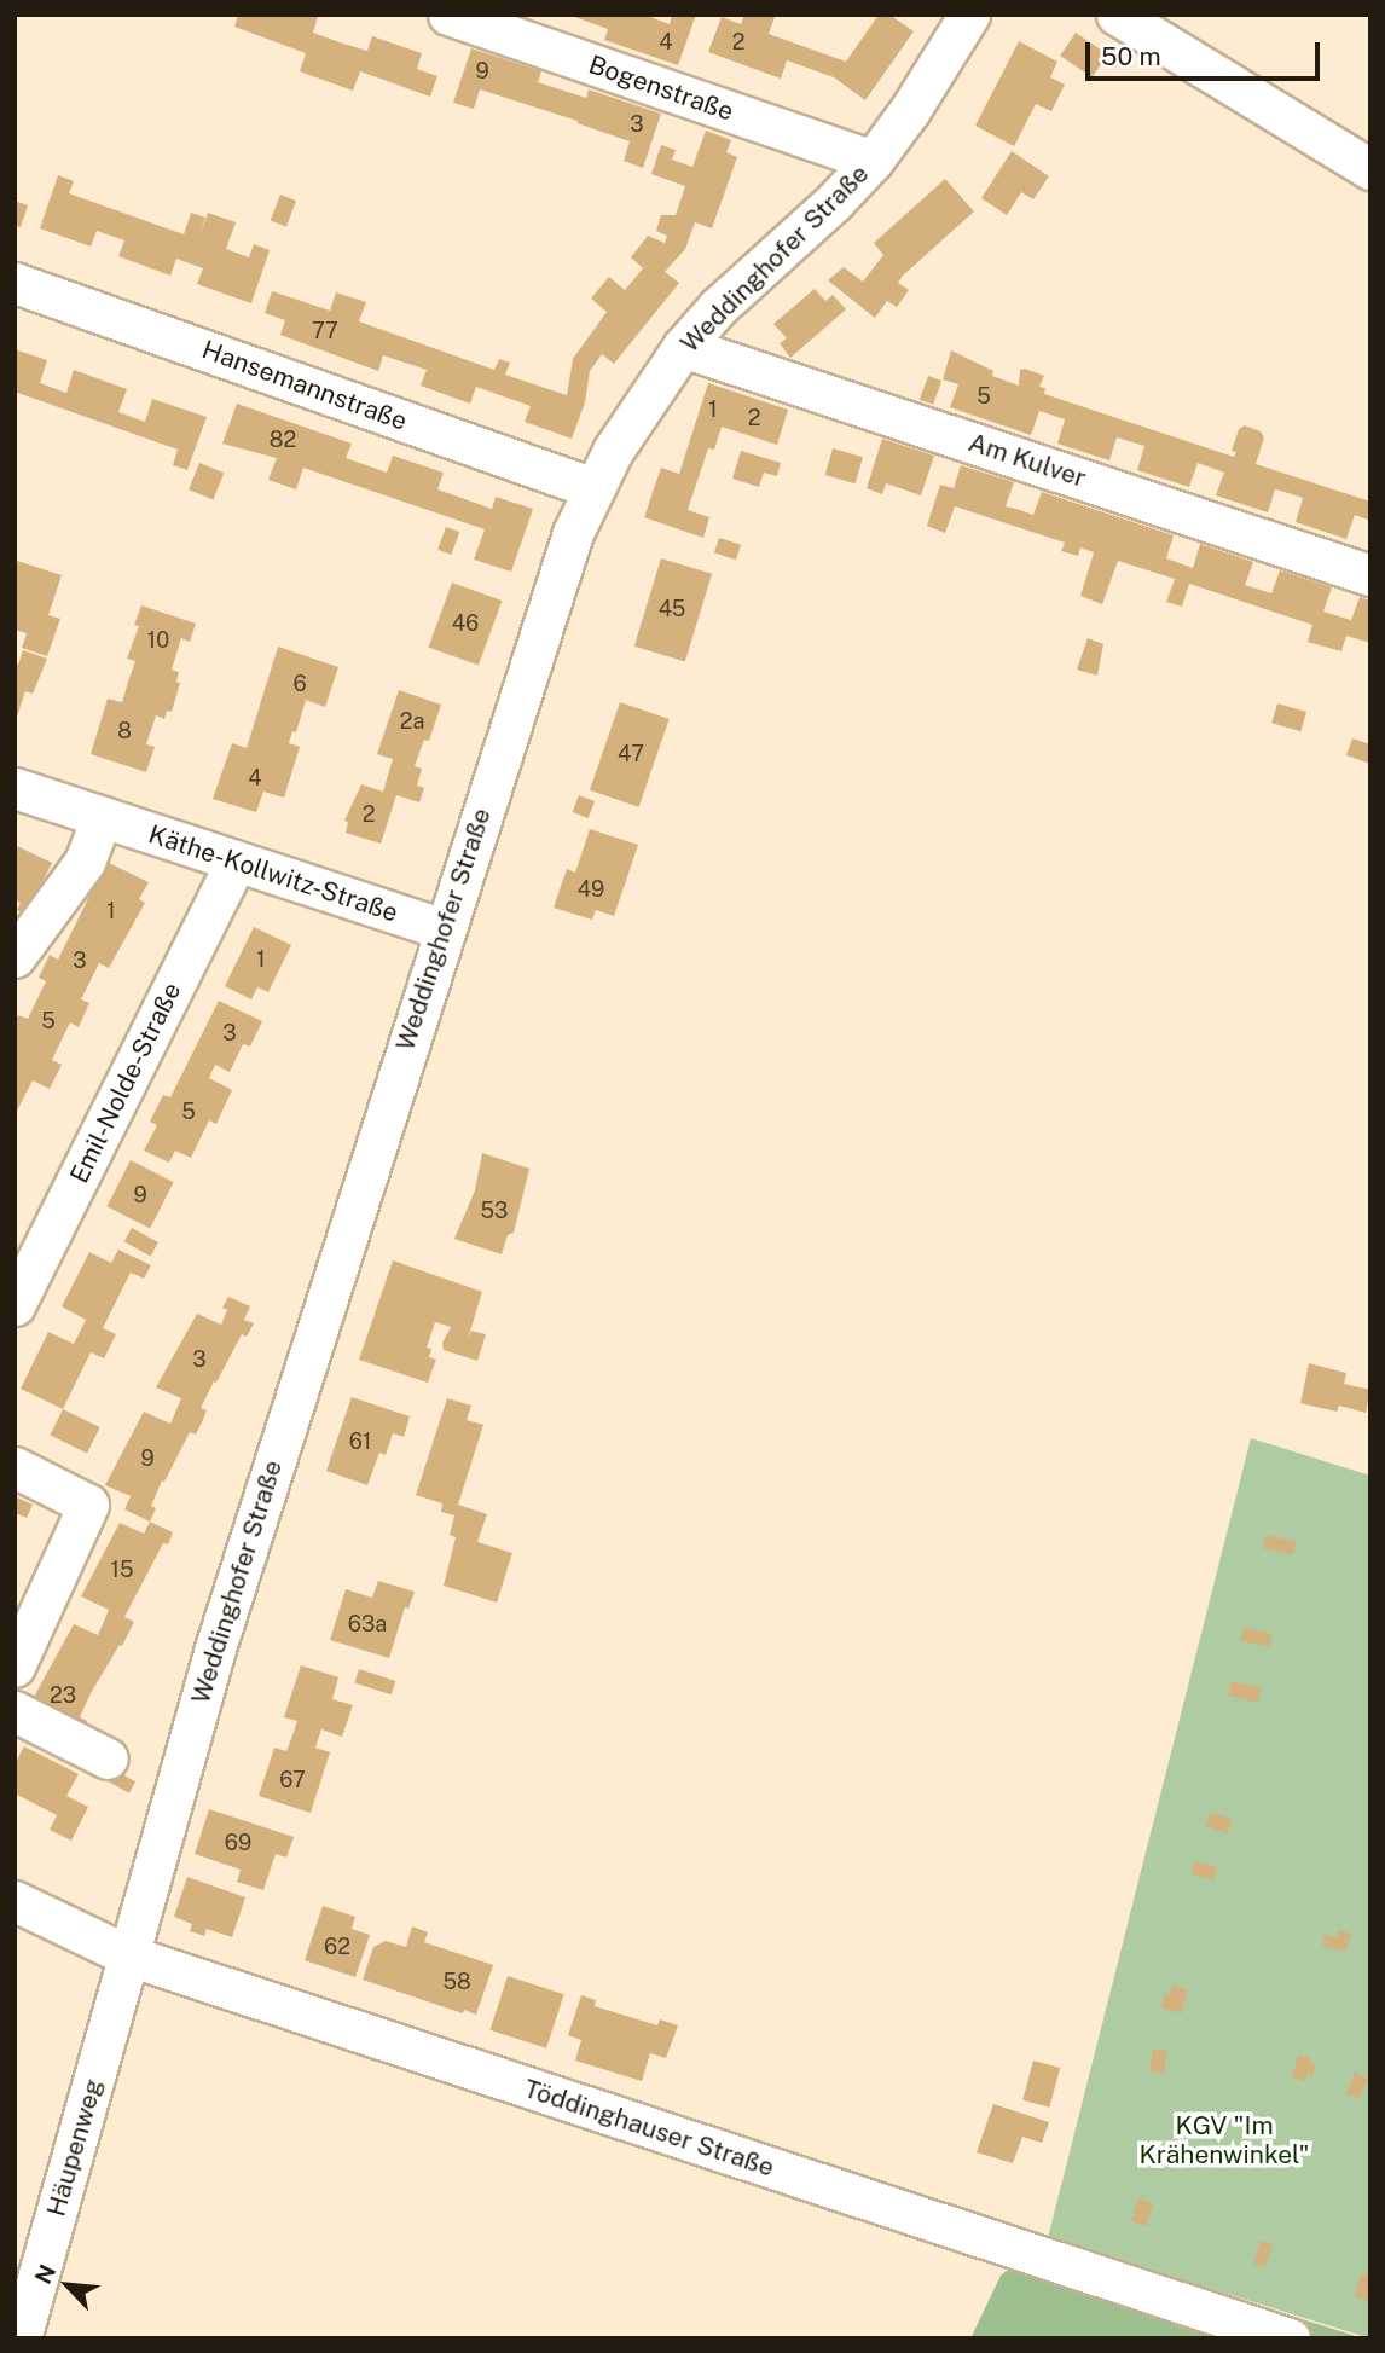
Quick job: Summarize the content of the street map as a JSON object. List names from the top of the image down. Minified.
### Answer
{"streets":{"street":["Bogenstraße","Weddinghofer Straße","Hansemannstraße","Am Kulver","Käthe-Kollwitz-Straße","Emil-Nolde-Straße","Töddinghauser Straße","Häupenweg"]},"crossings":[["Bogenstraße","Weddinghofer Straße"],["Weddinghofer Straße","Hansemannstraße"],["Weddinghofer Straße","Am Kulver"],["Weddinghofer Straße","Käthe-Kollwitz-Straße"],["Weddinghofer Straße","Töddinghauser Straße"],["Weddinghofer Straße","Häupenweg"],["Käthe-Kollwitz-Straße","Emil-Nolde-Straße"],["Töddinghauser Straße","Häupenweg"]],"parks":["KGV \"Im Krähenwinkel\""],"house_numbers":["4","2","9","3","77","5","1","2","82","45","46","10","6","2a","8","47","4","2","49","1","1","3","5","3","5","9","53","3","61","9","15","63a","23","67","69","62","58"],"scale_bar":"50 m","north":"top left"}
